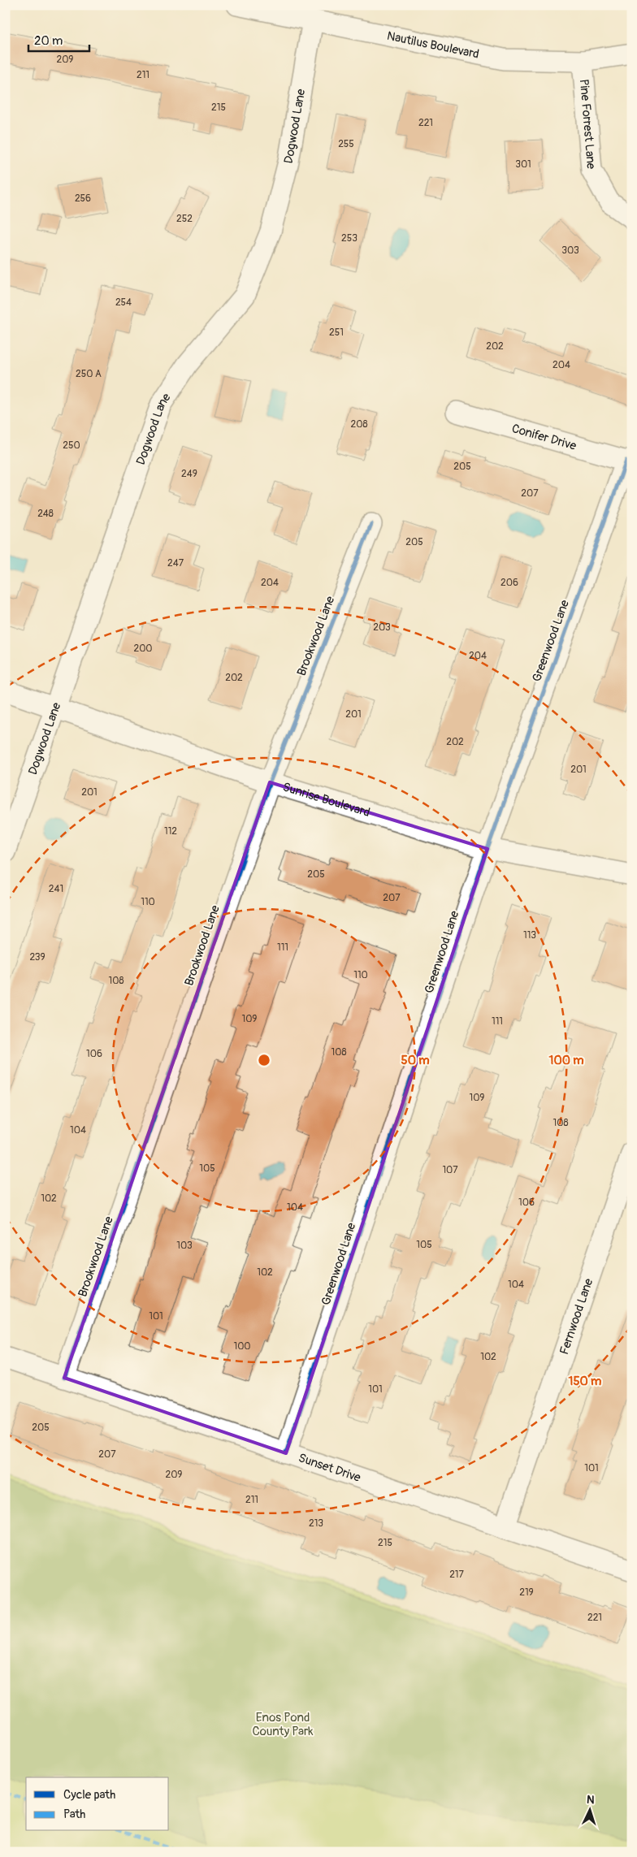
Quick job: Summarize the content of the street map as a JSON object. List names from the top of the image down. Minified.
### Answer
{"streets":{"street":["Nautilus Boulevard","Pine Forrest Lane","Dogwood Lane","Conifer Drive","Brookwood Lane","Greenwood Lane","Sunrise Boulevard","Fernwood Lane","Sunset Drive"]},"crossings":[["Nautilus Boulevard","Pine Forrest Lane"],["Nautilus Boulevard","Dogwood Lane"],["Dogwood Lane","Sunrise Boulevard"],["Conifer Drive","Greenwood Lane"],["Brookwood Lane","Sunrise Boulevard"],["Brookwood Lane","Sunset Drive"],["Greenwood Lane","Sunrise Boulevard"],["Greenwood Lane","Sunset Drive"],["Fernwood Lane","Sunset Drive"]],"parks":["Enos Pond County Park"],"house_numbers":["209","211","215","221","255","301","256","252","253","303","254","251","202","204","250 A","208","250","205","249","207","248","205","247","204","206","203","200","204","202","201","202","201","201","112","205","241","207","110","113","111","239","110","108","109","111","108","106","109","108","104","105","107","102","106","104","105","103","102","104","101","100","102","101","205","207","101","209","211","213","215","217","219","221"],"legend":["Cycle path","Path"],"scale_bar":"20 m","north":"top","rings":["50 m","100 m","150 m"]}
